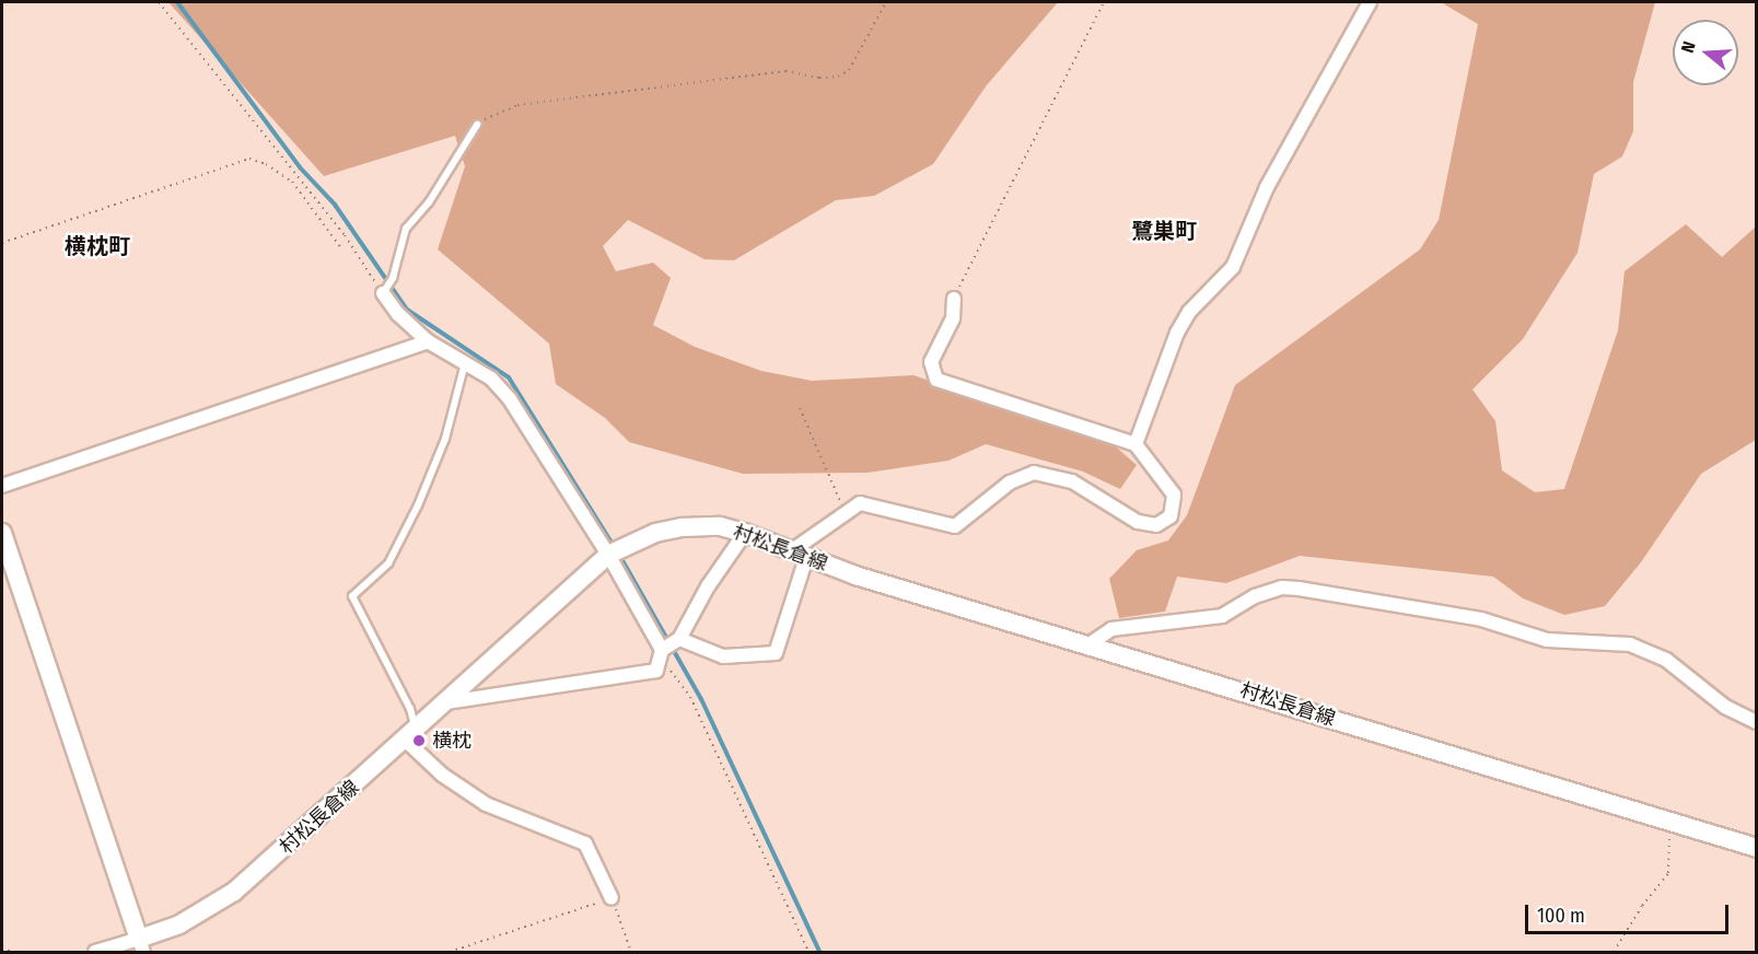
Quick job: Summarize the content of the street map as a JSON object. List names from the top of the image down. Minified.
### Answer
{"streets":{"main road":["村松長倉線"]},"districts":["鷺巣町","横枕町"],"places":["横枕"],"scale_bar":"100 m","north":"left"}
